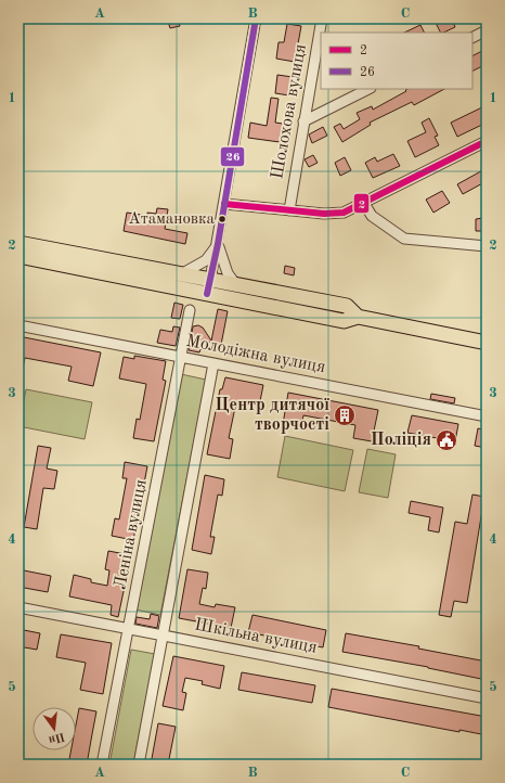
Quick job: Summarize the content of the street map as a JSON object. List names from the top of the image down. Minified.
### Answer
{"streets":{"street":["Шолохова вулиця","Молодіжна вулиця","Леніна вулиця","Шкільна вулиця"]},"crossings":[["Молодіжна вулиця","Леніна вулиця"],["Леніна вулиця","Шкільна вулиця"]],"places":{"other":["Атамановка"],"building":["Центр дитячої творчості"],"public building":["Поліція"]},"lines":["transit line 26","transit line 2"],"legend":["2","26"],"north":"bottom","grid":{"columns":["A","B","C"],"rows":["1","2","3","4","5"]}}
